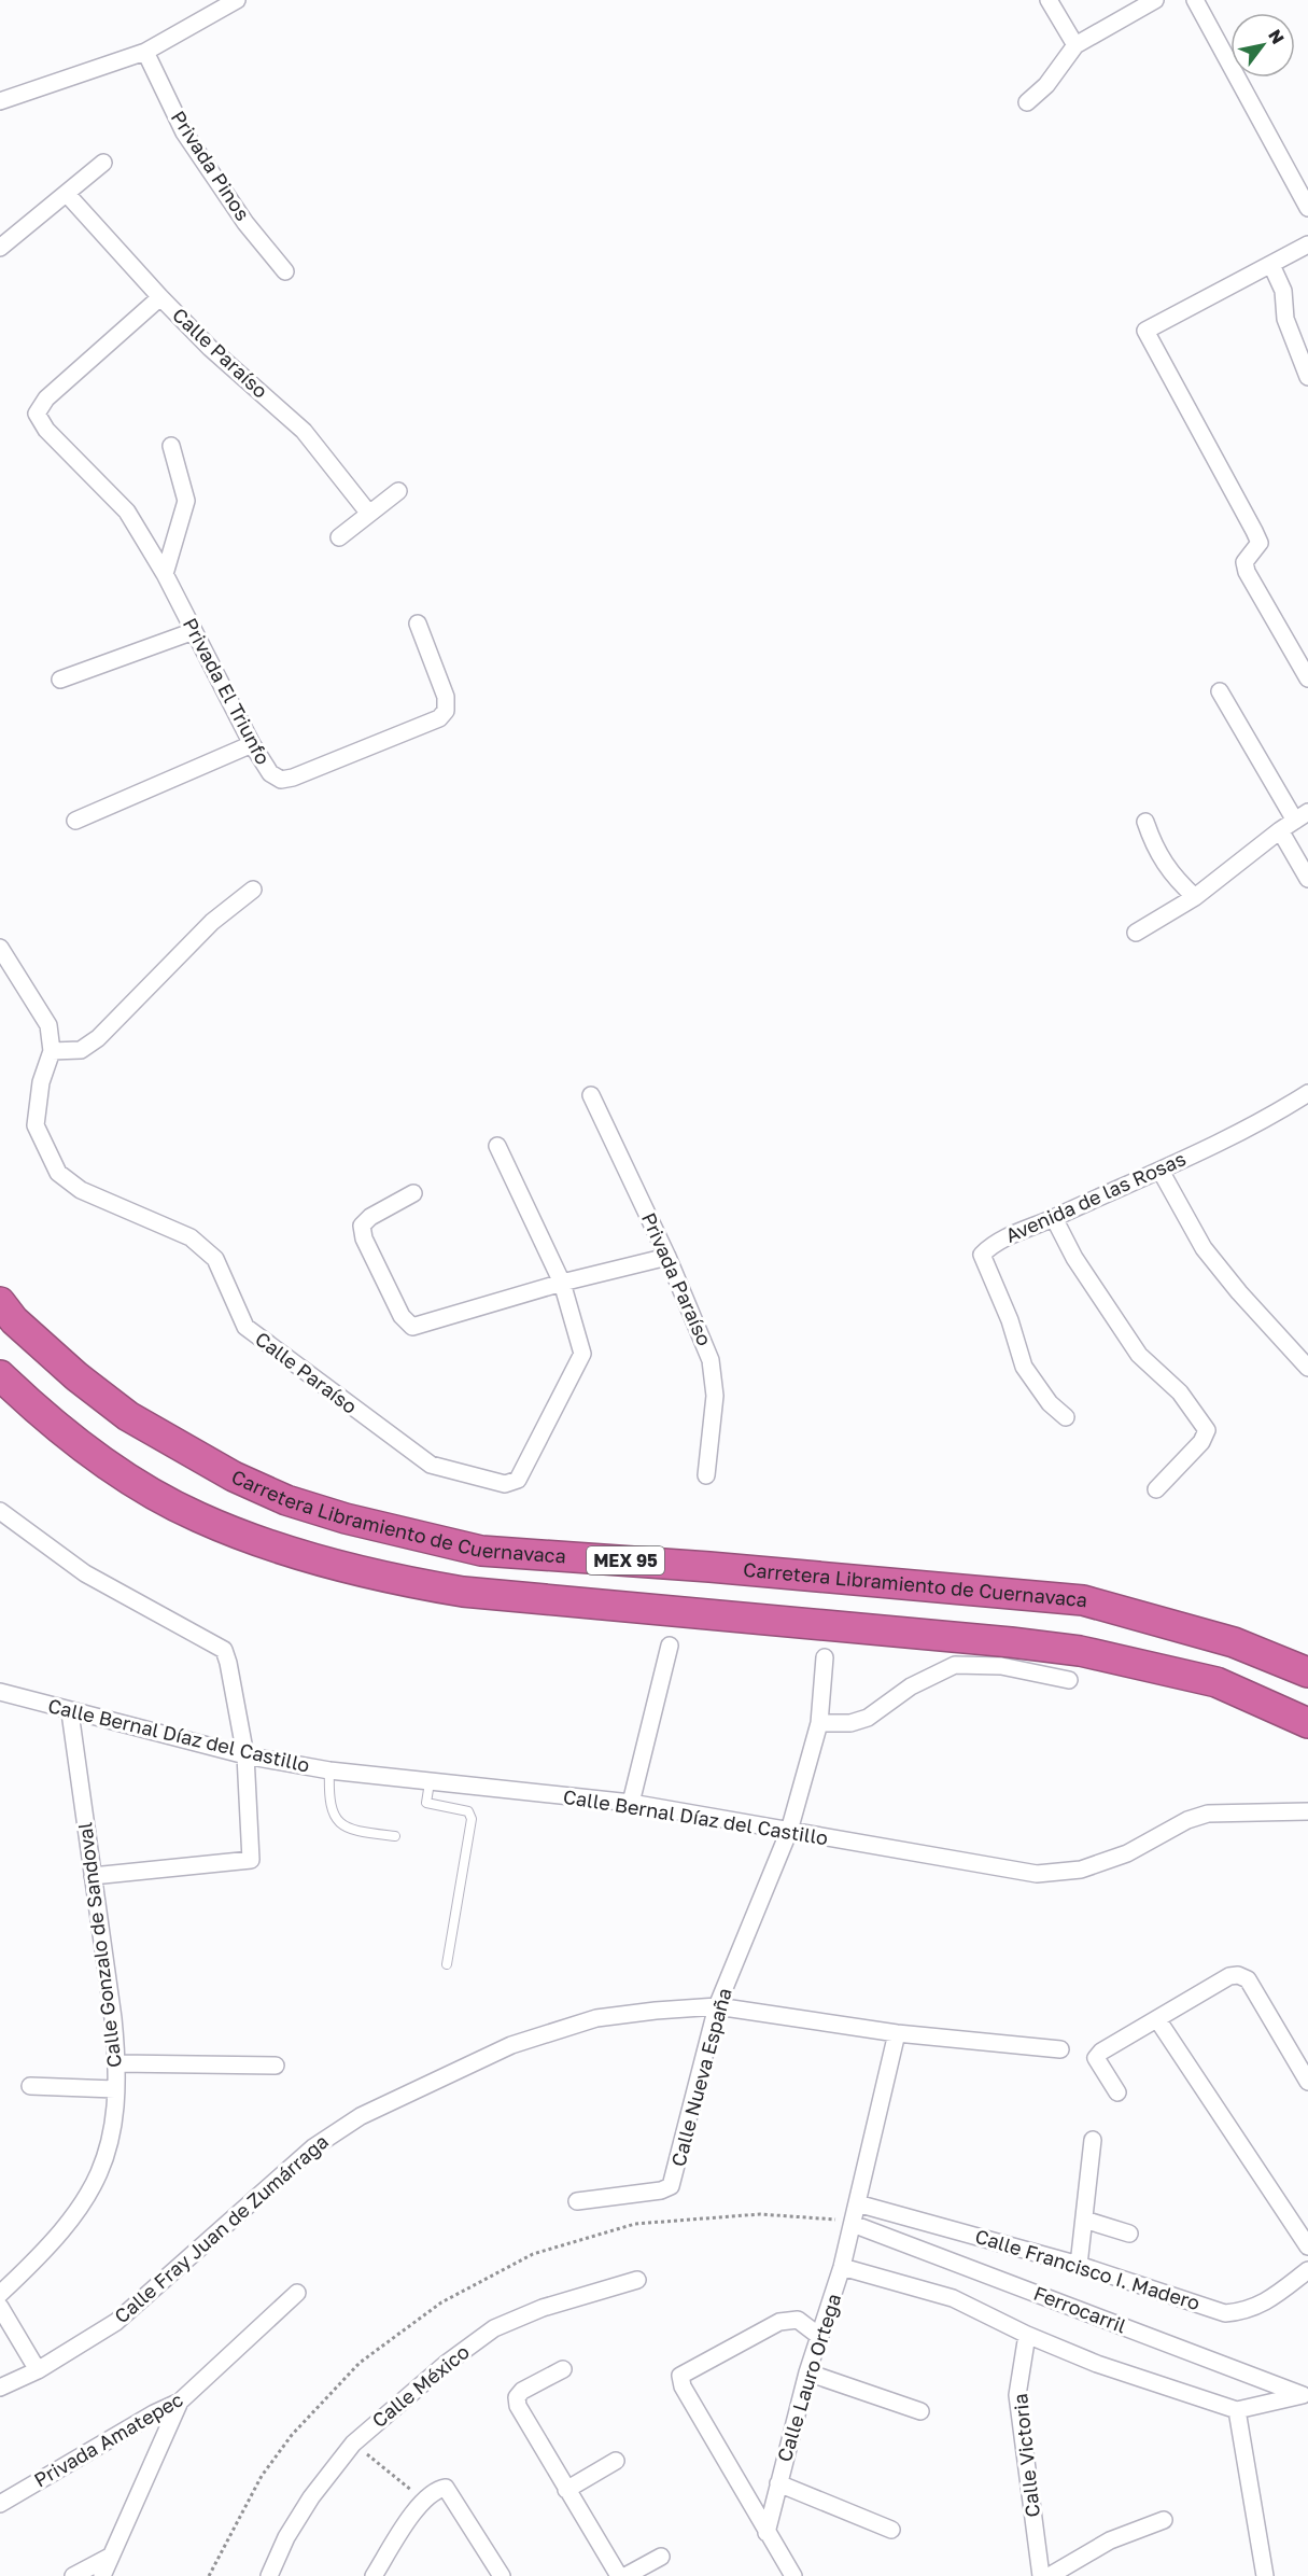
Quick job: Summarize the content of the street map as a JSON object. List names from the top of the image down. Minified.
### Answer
{"streets":{"highway":["Carretera Libramiento de Cuernavaca","MEX 95"],"street":["Privada Pinos","Calle Paraíso","Privada El Triunfo","Avenida de las Rosas","Privada Paraíso","Calle Bernal Díaz del Castillo","Calle Gonzalo de Sandoval","Calle Nueva España","Calle Fray Juan de Zumárraga","Calle Francisco I. Madero","Ferrocarril","Calle Lauro Ortega","Calle México","Privada Amatepec","Calle Victoria"]},"crossings":[["Calle Paraíso","Privada El Triunfo"],["Calle Bernal Díaz del Castillo","Calle Gonzalo de Sandoval"],["Calle Bernal Díaz del Castillo","Calle Nueva España"],["Calle Nueva España","Calle Fray Juan de Zumárraga"],["Calle Fray Juan de Zumárraga","Calle Lauro Ortega"],["Calle Francisco I. Madero","Calle Lauro Ortega"],["Ferrocarril","Calle Lauro Ortega"]],"north":"top right"}
